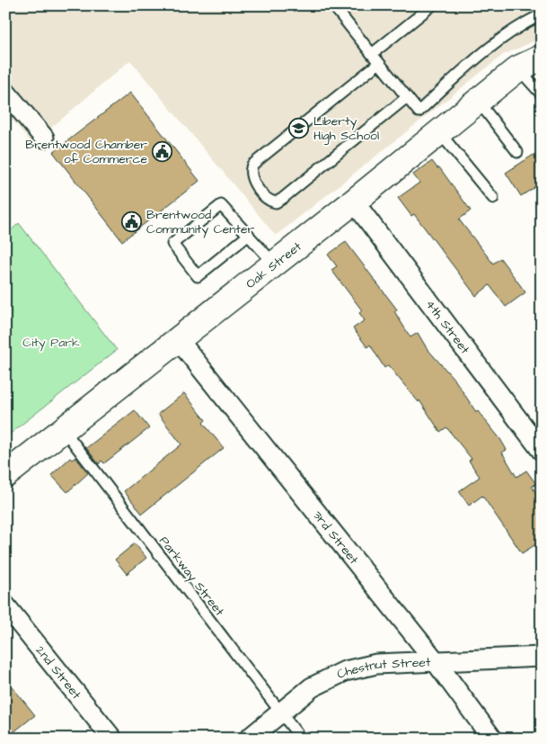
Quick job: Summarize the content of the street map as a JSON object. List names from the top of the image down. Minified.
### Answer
{"streets":{"street":["Oak Street","4th Street","3rd Street","Chestnut Street","2nd Street"],"lane":["Parkway Street"]},"crossings":[["Oak Street","4th Street"],["Oak Street","3rd Street"],["Oak Street","Parkway Street"],["3rd Street","Chestnut Street"],["Parkway Street","Chestnut Street"]],"parks":["City Park"],"places":{"school or university":["Liberty High School"],"public building":["Brentwood Chamber of Commerce","Brentwood Community Center"]}}
